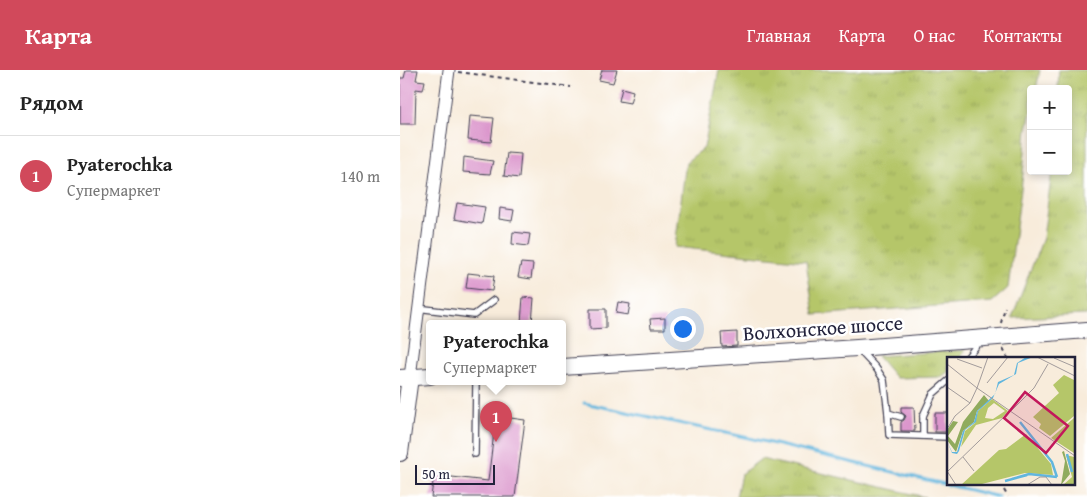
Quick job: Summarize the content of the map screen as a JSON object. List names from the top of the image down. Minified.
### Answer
{"streets":{"main road":["Волхонское шоссе"]},"scale_bar":"50 m","page":{"header":"Карта","nav":["Главная","Карта","О нас","Контакты"],"heading":"Рядом","map_buttons":["+","−"],"list":[{"mark":"1","name":"Pyaterochka","note":"Супермаркет","value":"140 m"}],"popup":["Pyaterochka","Супермаркет"],"pins":"1","scale":"50 m"}}
